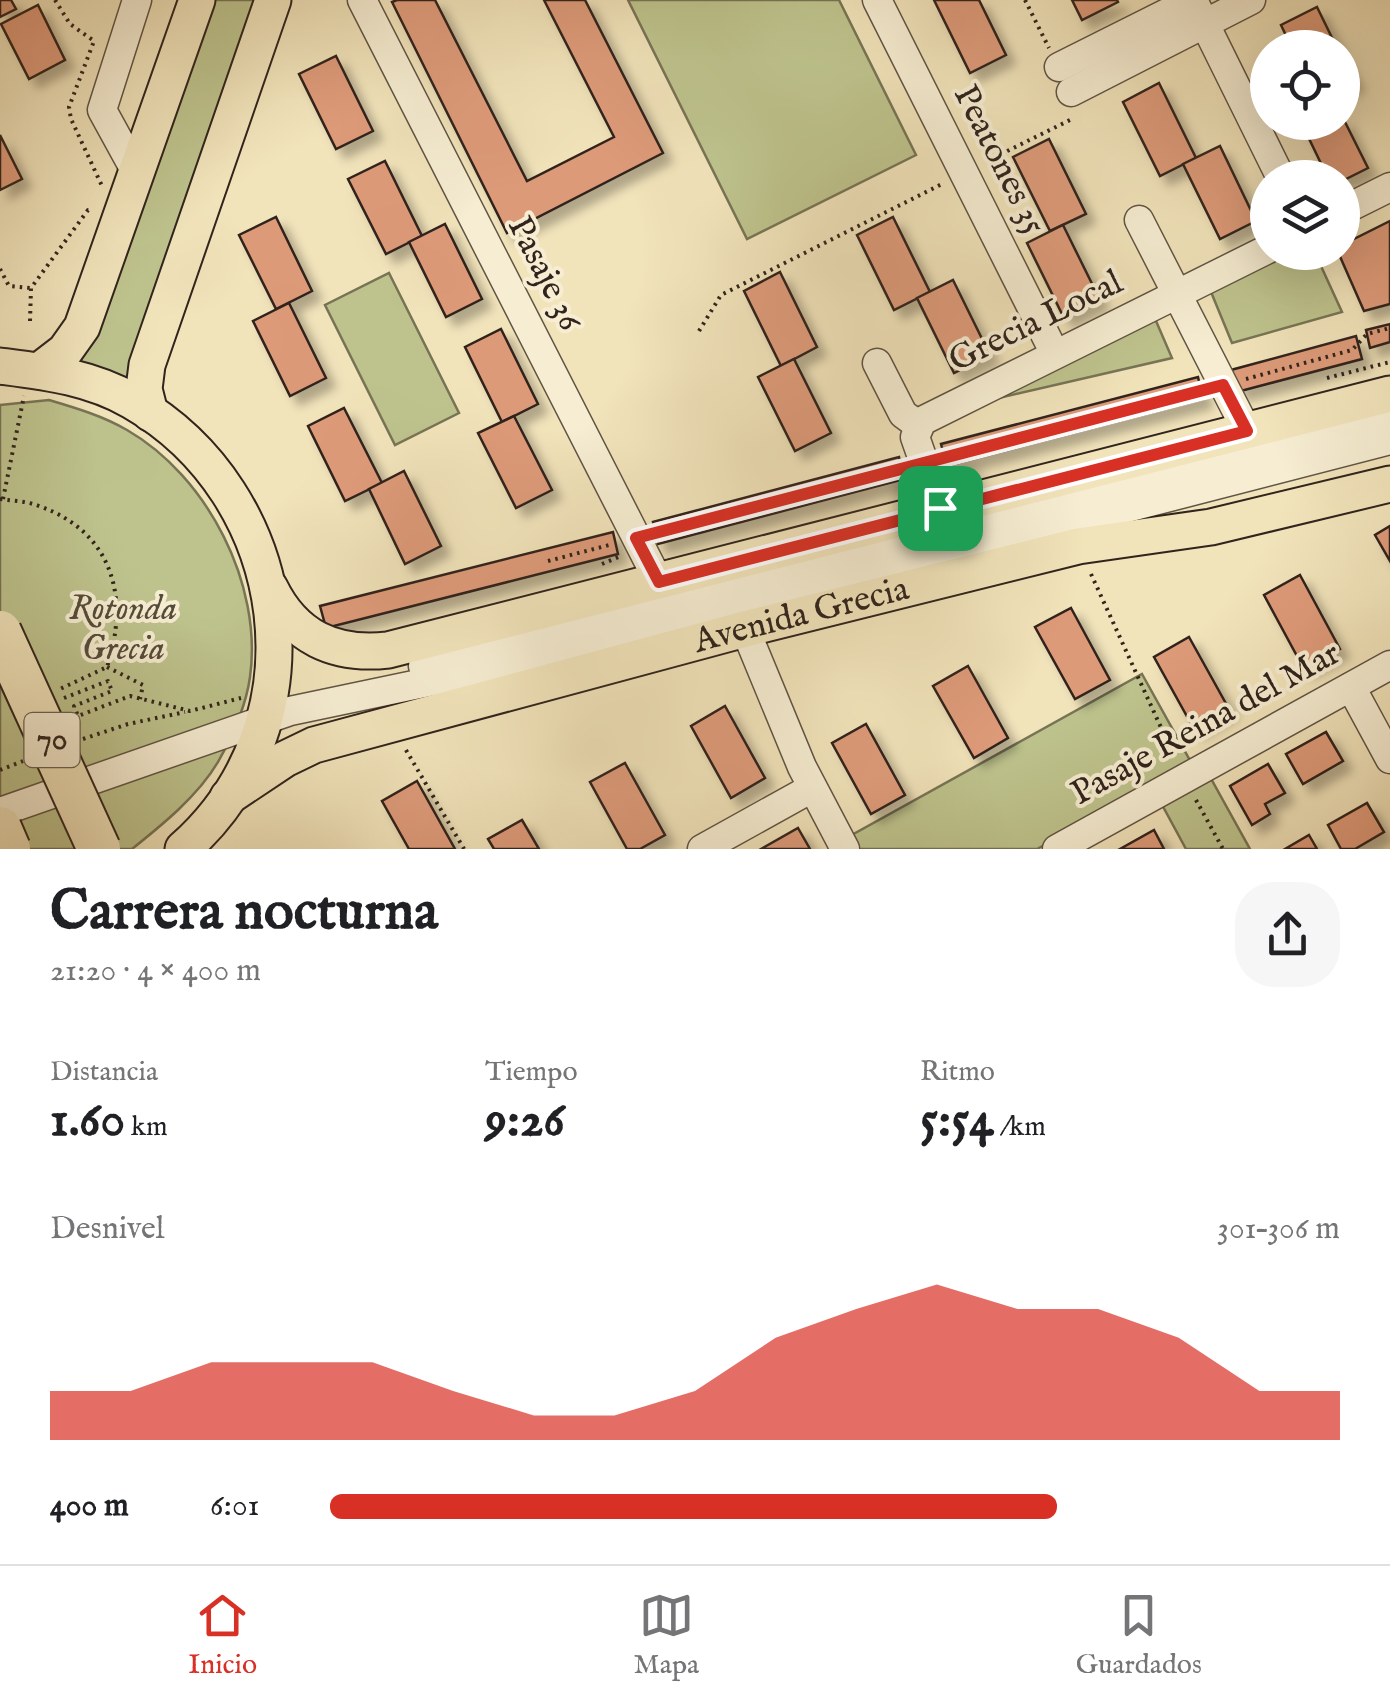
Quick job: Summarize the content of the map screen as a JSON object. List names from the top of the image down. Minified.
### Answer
{"streets":{"highway":["70"],"main road":["Avenida Grecia"],"street":["Peatones 35","Pasaje 36","Grecia Local","Pasaje Reina del Mar"]},"crossings":[["Peatones 35","Grecia Local"],["Pasaje 36","Avenida Grecia"]],"parks":["Rotonda Grecia"],"page":{"heading":["Carrera nocturna","21:20 · 4 × 400 m"],"stats":[["Distancia","1.60 km"],["Tiempo","9:26"],["Ritmo","5:54 /km"]],"chart":["Desnivel","301–306 m"],"list":[{"name":"400 m","note":"6:01"}],"tabs":["Inicio","Mapa","Guardados"]}}
